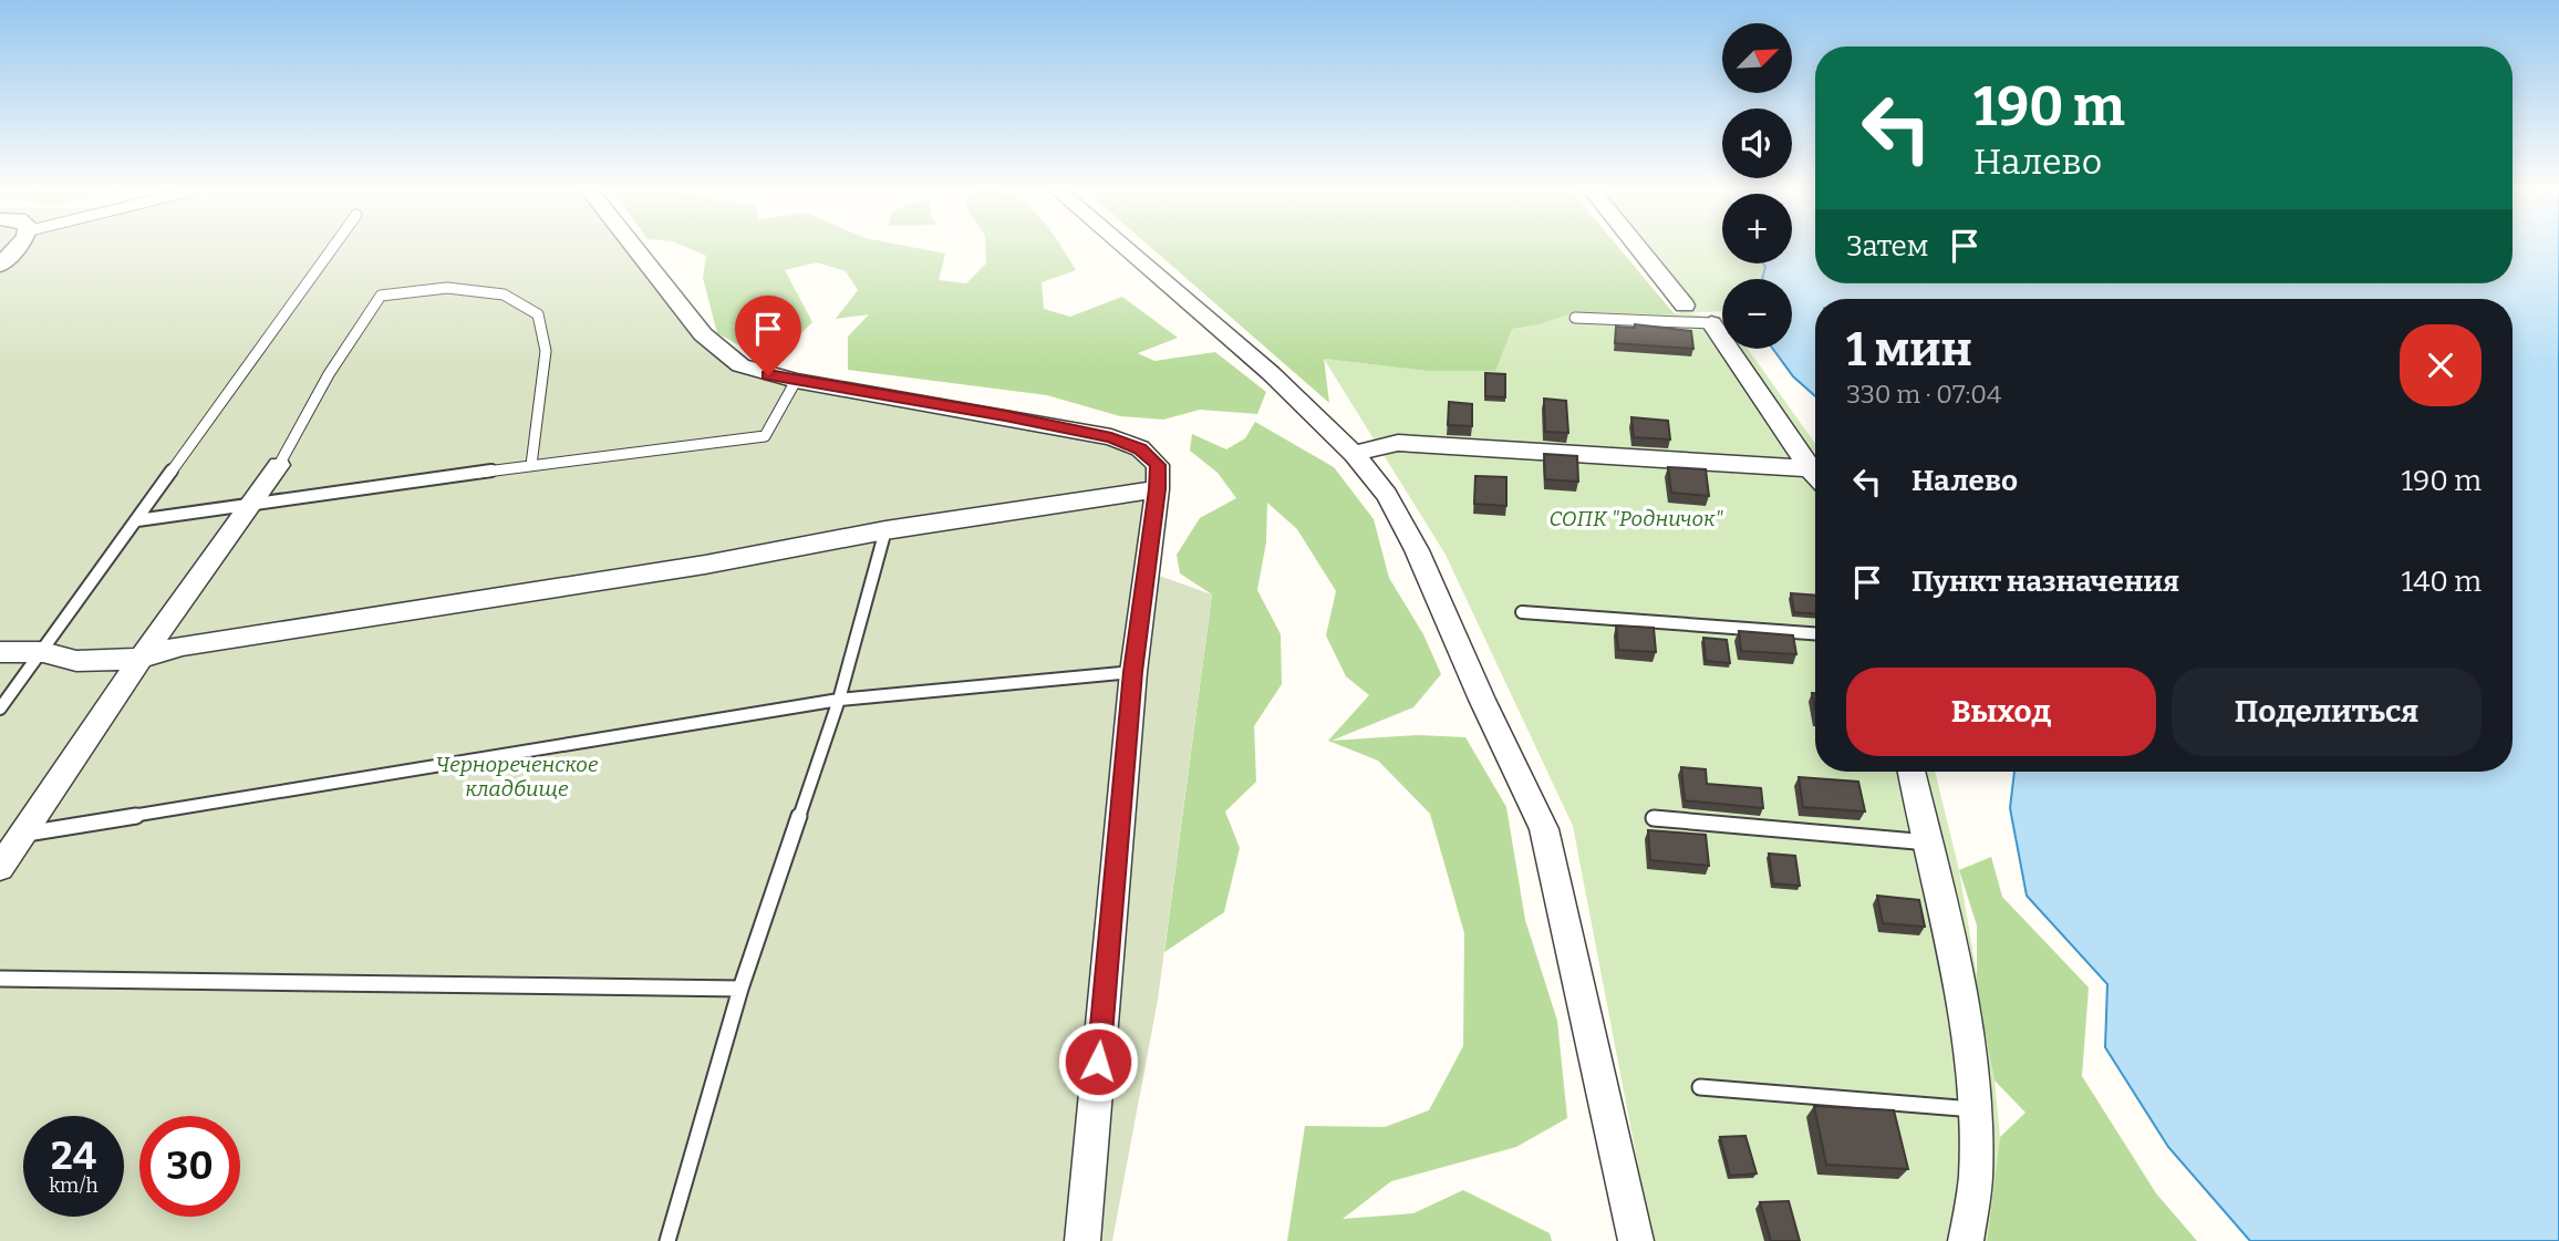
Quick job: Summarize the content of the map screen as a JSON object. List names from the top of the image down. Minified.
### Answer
{"parks":["СОПК \"Родничок\"","Чернореченское кладбище"],"north":"top right","page":{"map_buttons":["+","−"],"turn":["190 m","Налево"],"then":"Затем","heading":["1 мин","330 m · 07:04"],"list":[{"name":"Налево","value":"190 m"},{"name":"Пункт назначения","value":"140 m"}],"buttons":["Выход","Поделиться"],"speed":"24 km/h","limit":"30"}}
